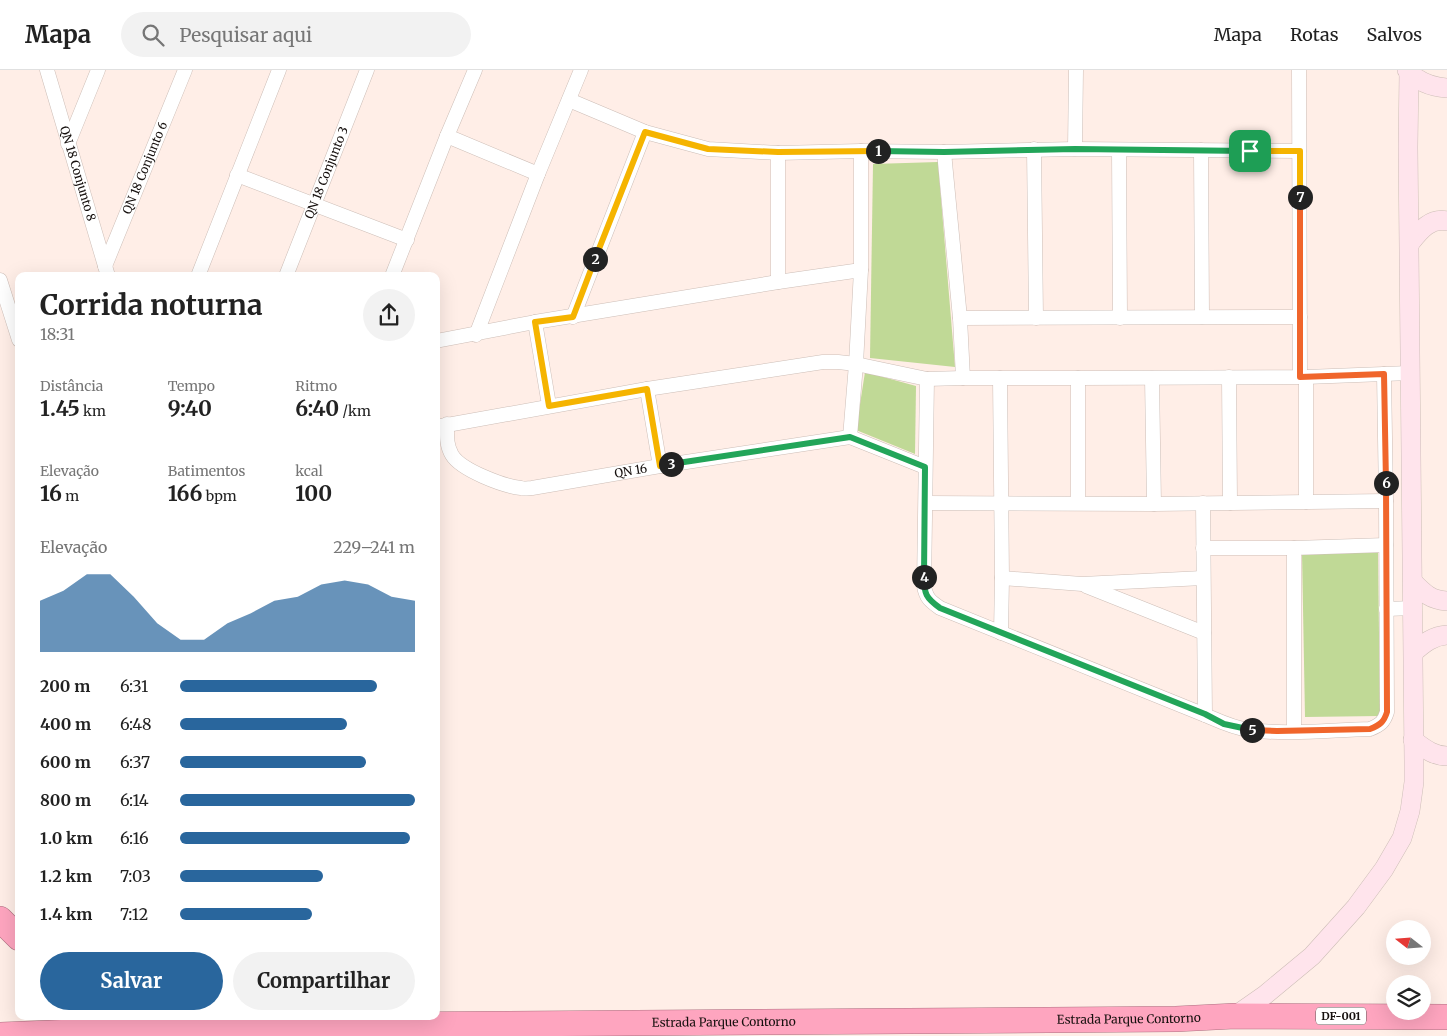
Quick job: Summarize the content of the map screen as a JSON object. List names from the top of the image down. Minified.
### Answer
{"streets":{"highway":["DF-001","Estrada Parque Contorno"],"street":["QN 18 Conjunto 6","QN 18 Conjunto 8","QN 18 Conjunto 3","QN 16"]},"crossings":[["QN 18 Conjunto 6","QN 18 Conjunto 8"]],"north":"left","page":{"header":"Mapa","search":"Pesquisar aqui","nav":["Mapa","Rotas","Salvos"],"pins":["1","7","2","3","6","4","5"],"heading":["Corrida noturna","18:31"],"stats":[["Distância","1.45 km"],["Tempo","9:40"],["Ritmo","6:40 /km"],["Elevação","16 m"],["Batimentos","166 bpm"],["kcal","100"]],"chart":["Elevação","229–241 m"],"list":[{"name":"200 m","note":"6:31"},{"name":"400 m","note":"6:48"},{"name":"600 m","note":"6:37"},{"name":"800 m","note":"6:14"},{"name":"1.0 km","note":"6:16"},{"name":"1.2 km","note":"7:03"},{"name":"1.4 km","note":"7:12"}],"buttons":["Salvar","Compartilhar"]}}
